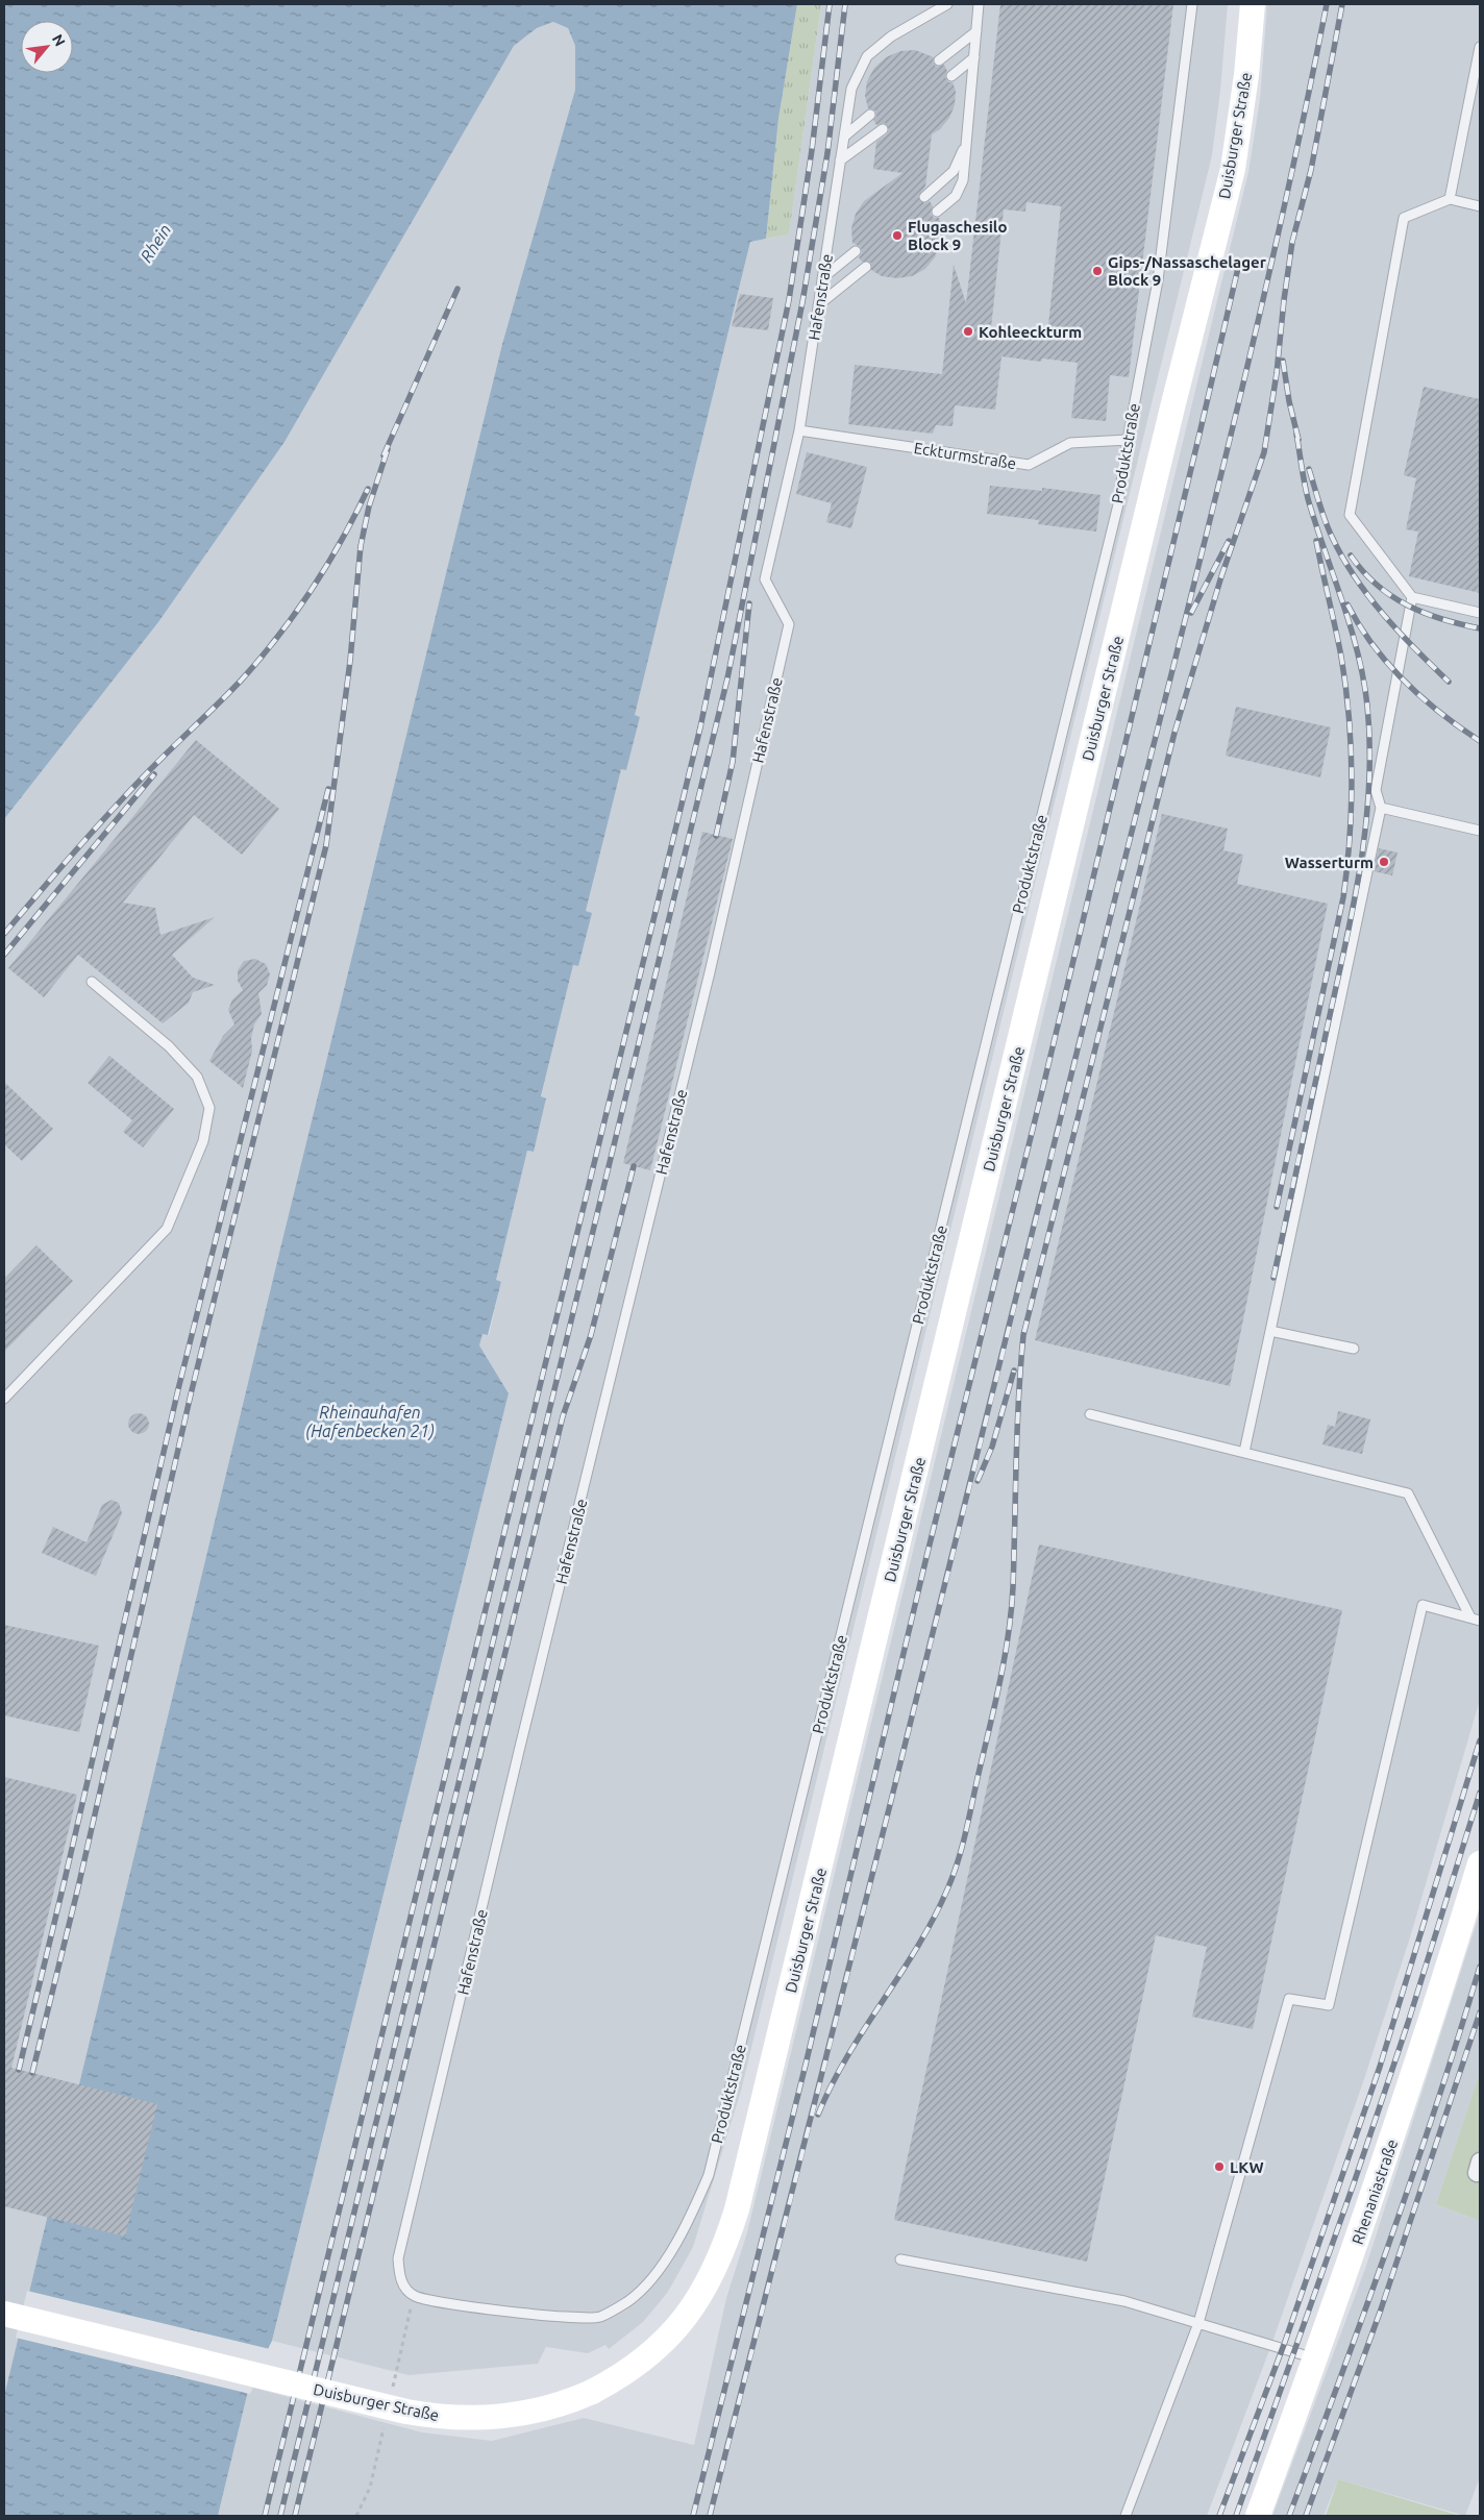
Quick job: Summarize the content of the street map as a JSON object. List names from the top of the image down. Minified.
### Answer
{"streets":{"street":["Duisburger Straße","Rhenaniastraße"],"lane":["Hafenstraße","Produktstraße","Eckturmstraße"]},"crossings":[["Hafenstraße","Produktstraße"],["Hafenstraße","Eckturmstraße"],["Produktstraße","Eckturmstraße"]],"water":["Rhein","Rheinauhafen (Hafenbecken 21)"],"places":["Flugaschesilo Block 9","Gips-/Nassaschelager Block 9","Kohleeckturm","Wasserturm","LKW"],"north":"top right"}
